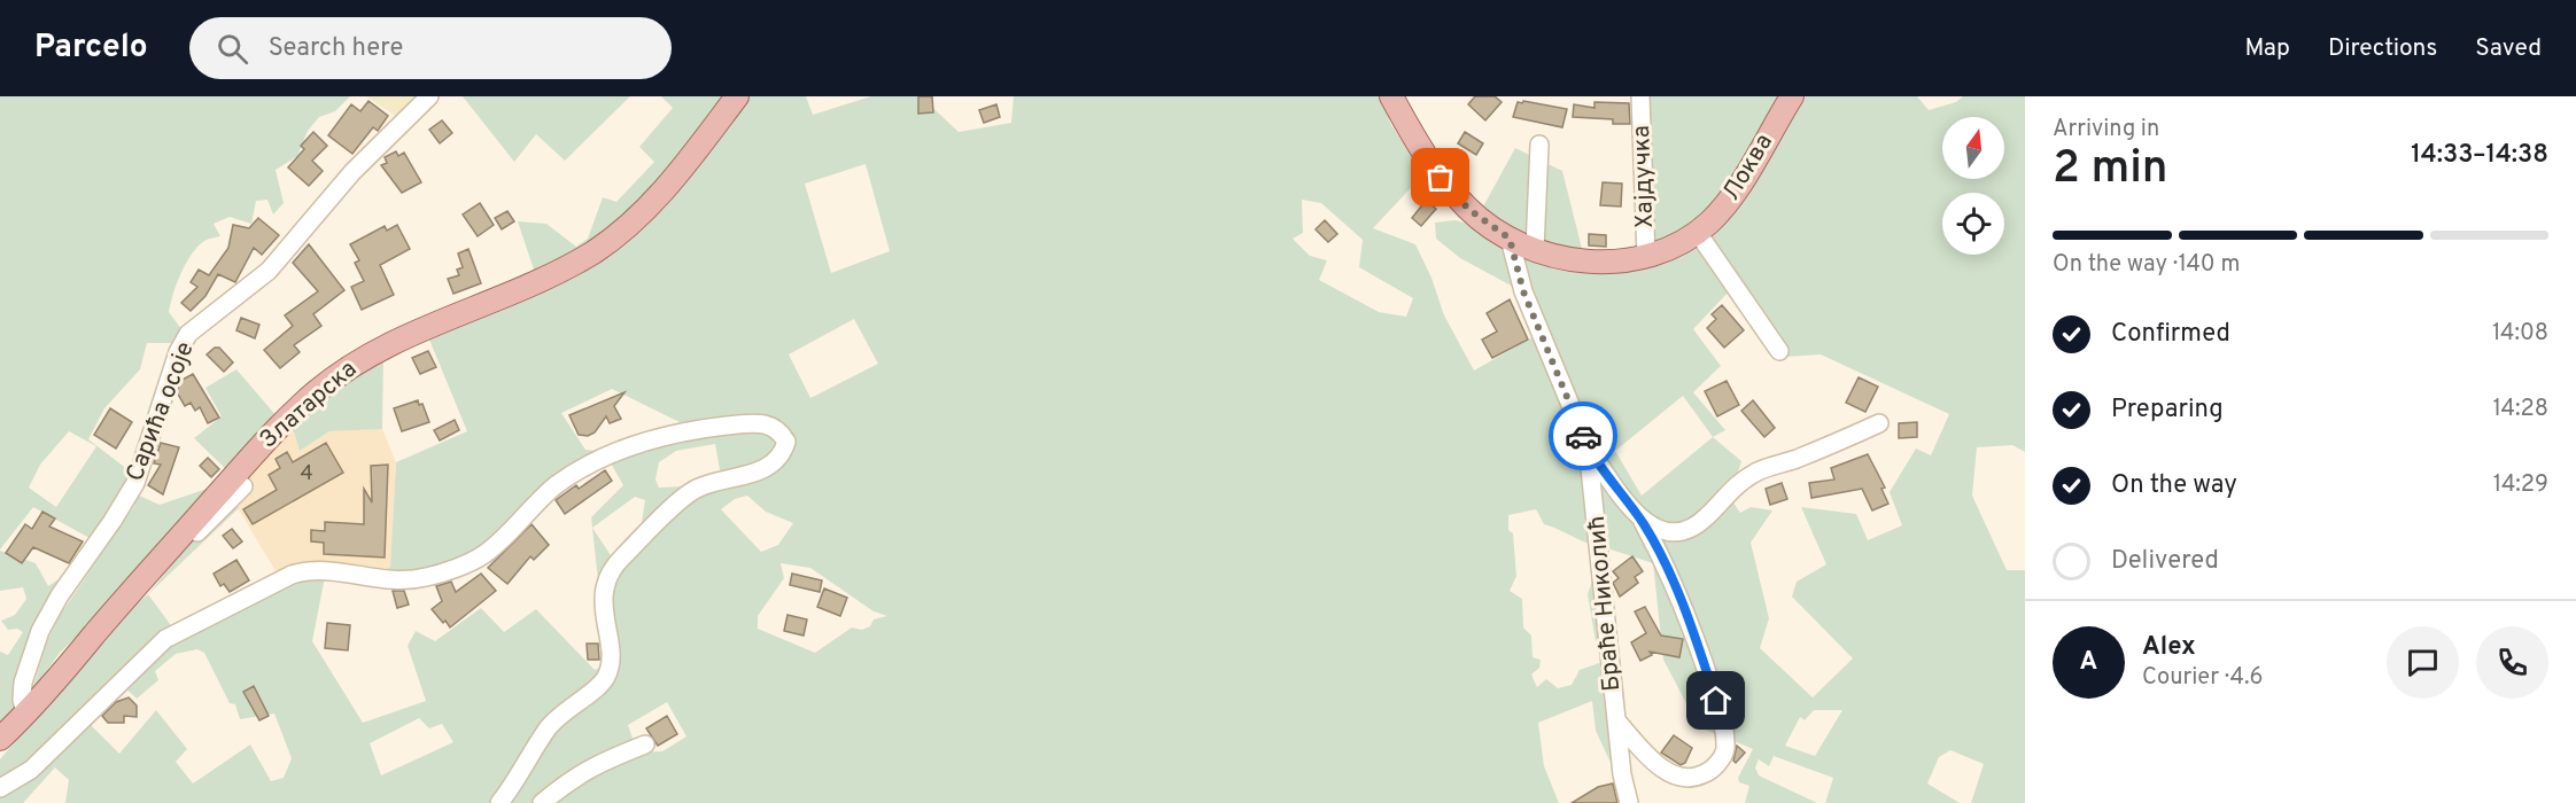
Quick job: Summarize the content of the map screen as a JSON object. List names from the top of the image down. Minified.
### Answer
{"streets":{"main road":["Локва","Златарска"],"street":["Хајдучка","Сарића осоје","Браће Николић"]},"crossings":[["Локва","Хајдучка"],["Локва","Браће Николић"],["Златарска","Сарића осоје"]],"house_numbers":["4"],"north":"top","page":{"header":"Parcelo","search":"Search here","nav":["Map","Directions","Saved"],"heading":["2 min","Arriving in","14:33–14:38"],"panel":["Alex","Courier · 4.6"],"bar":"On the way · 140 m","list":[["Confirmed","14:08"],["Preparing","14:28"],["On the way","14:29"],"Delivered"],"round":"A"}}
